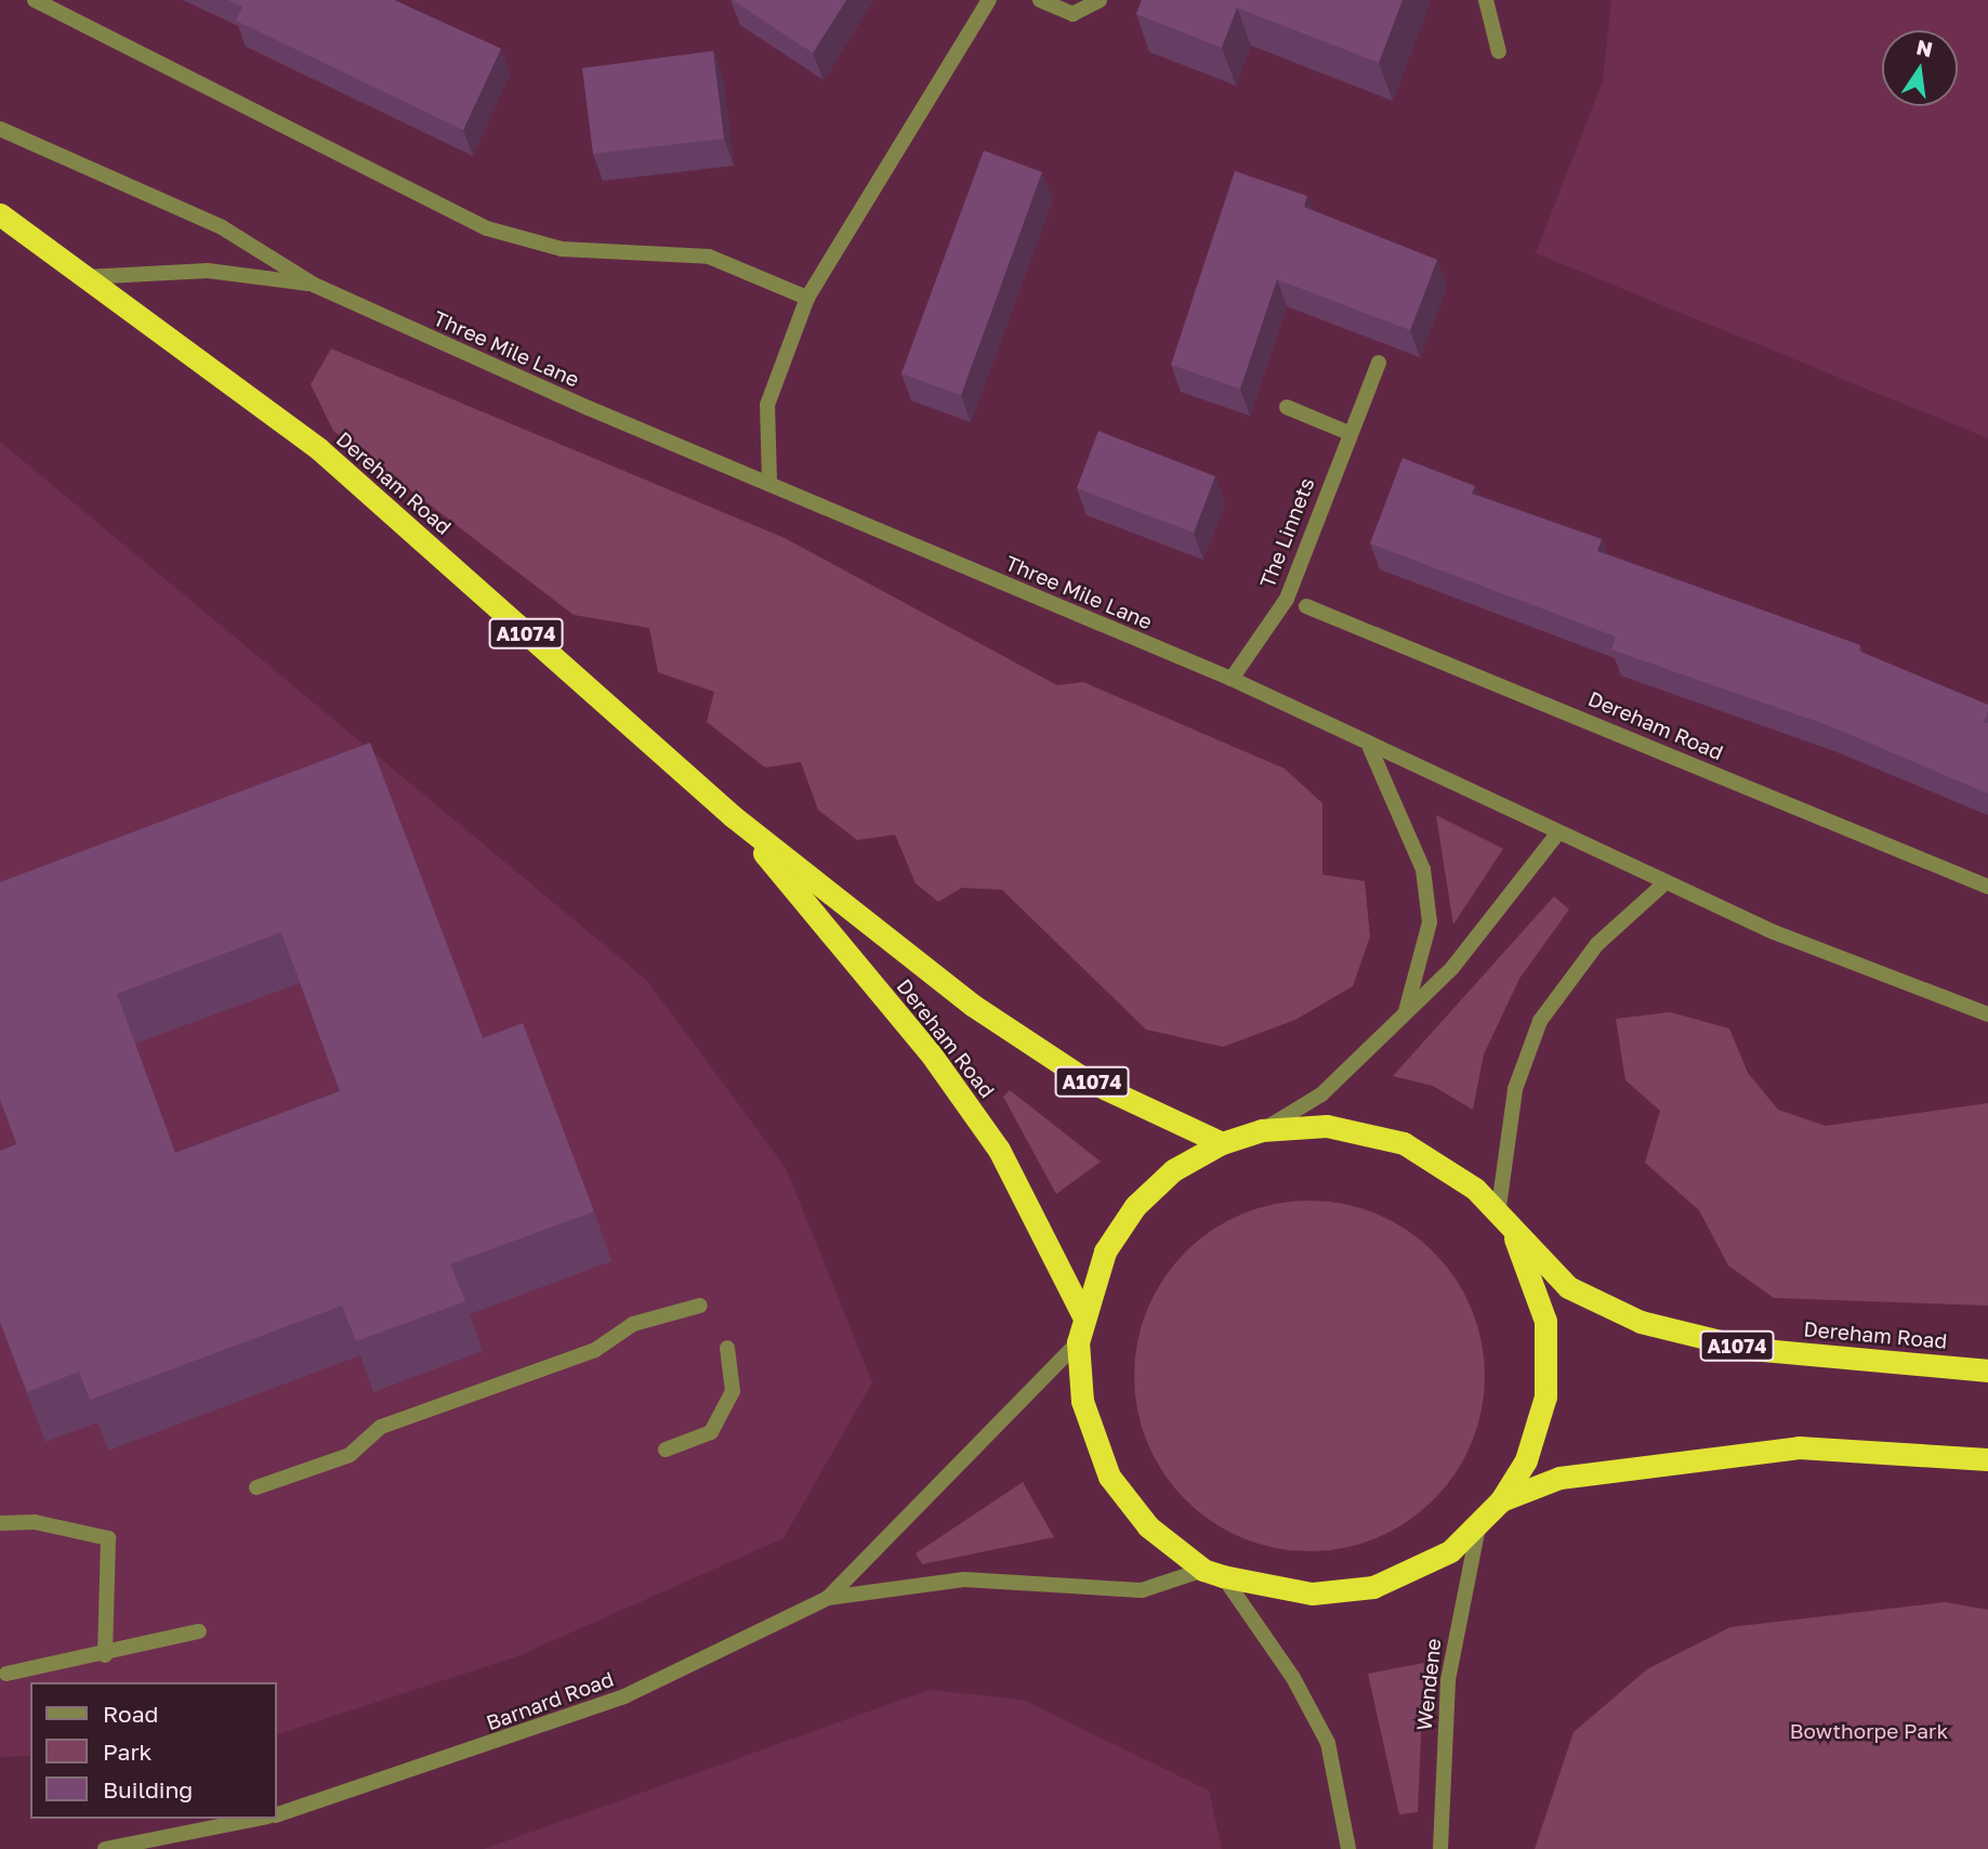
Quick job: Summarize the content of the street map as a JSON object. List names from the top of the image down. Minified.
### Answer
{"streets":{"highway":["Dereham Road","A1074"],"street":["Three Mile Lane","The Linnets","Wendene","Barnard Road"]},"crossings":[["Three Mile Lane","Dereham Road"],["Three Mile Lane","The Linnets"],["Dereham Road","Wendene"],["Dereham Road","Barnard Road"]],"parks":["Bowthorpe Park"],"legend":["Road","Park","Building"],"north":"top"}
